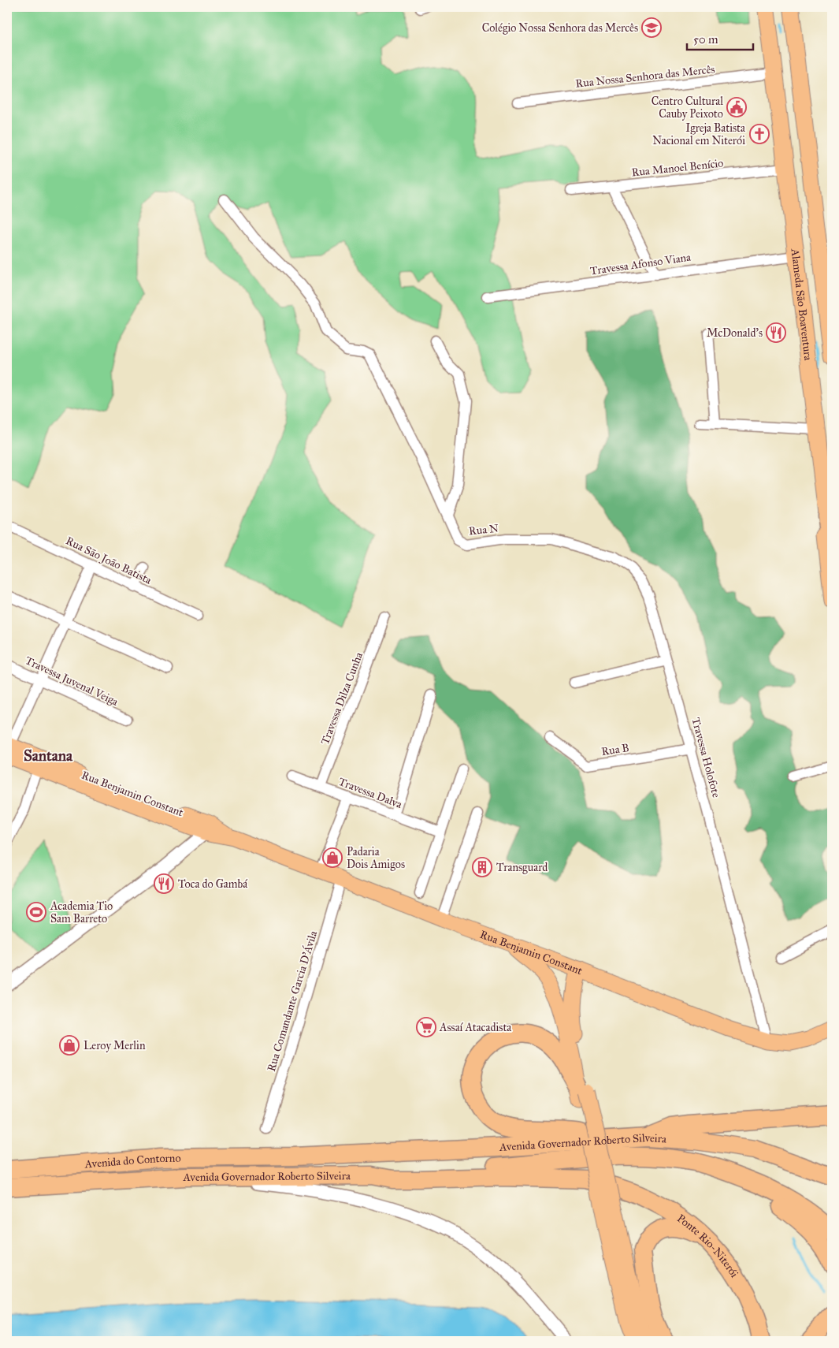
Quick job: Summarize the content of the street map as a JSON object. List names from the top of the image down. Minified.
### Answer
{"streets":{"highway":["Alameda São Boaventura","Avenida Governador Roberto Silveira","Avenida do Contorno","Ponte Rio-Niterói"],"main road":["Rua Benjamin Constant"],"street":["Rua Nossa Senhora das Mercês","Rua Manoel Benício","Travessa Afonso Viana","Rua N","Rua São João Batista","Travessa Juvenal Veiga","Travessa Dilza Cunha","Rua B","Travessa Holofote","Travessa Dalva","Rua Comandante Garcia D'Ávila"]},"crossings":[["Rua Nossa Senhora das Mercês","Alameda São Boaventura"],["Rua Manoel Benício","Alameda São Boaventura"],["Travessa Afonso Viana","Alameda São Boaventura"],["Rua N","Travessa Holofote"],["Travessa Dilza Cunha","Travessa Dalva"],["Rua B","Travessa Holofote"],["Travessa Holofote","Rua Benjamin Constant"],["Rua Benjamin Constant","Rua Comandante Garcia D'Ávila"],["Avenida Governador Roberto Silveira","Avenida do Contorno"],["Avenida Governador Roberto Silveira","Ponte Rio-Niterói"]],"districts":["Santana"],"places":{"school or university":["Colégio Nossa Senhora das Mercês"],"public building":["Centro Cultural Cauby Peixoto"],"church":["Igreja Batista Nacional em Niterói"],"restaurant":["McDonald's","Toca do Gambá"],"shop":["Padaria Dois Amigos","Leroy Merlin"],"building":["Transguard"],"sports":["Academia Tio Sam Barreto"],"supermarket":["Assaí Atacadista"]},"scale_bar":"50 m"}
